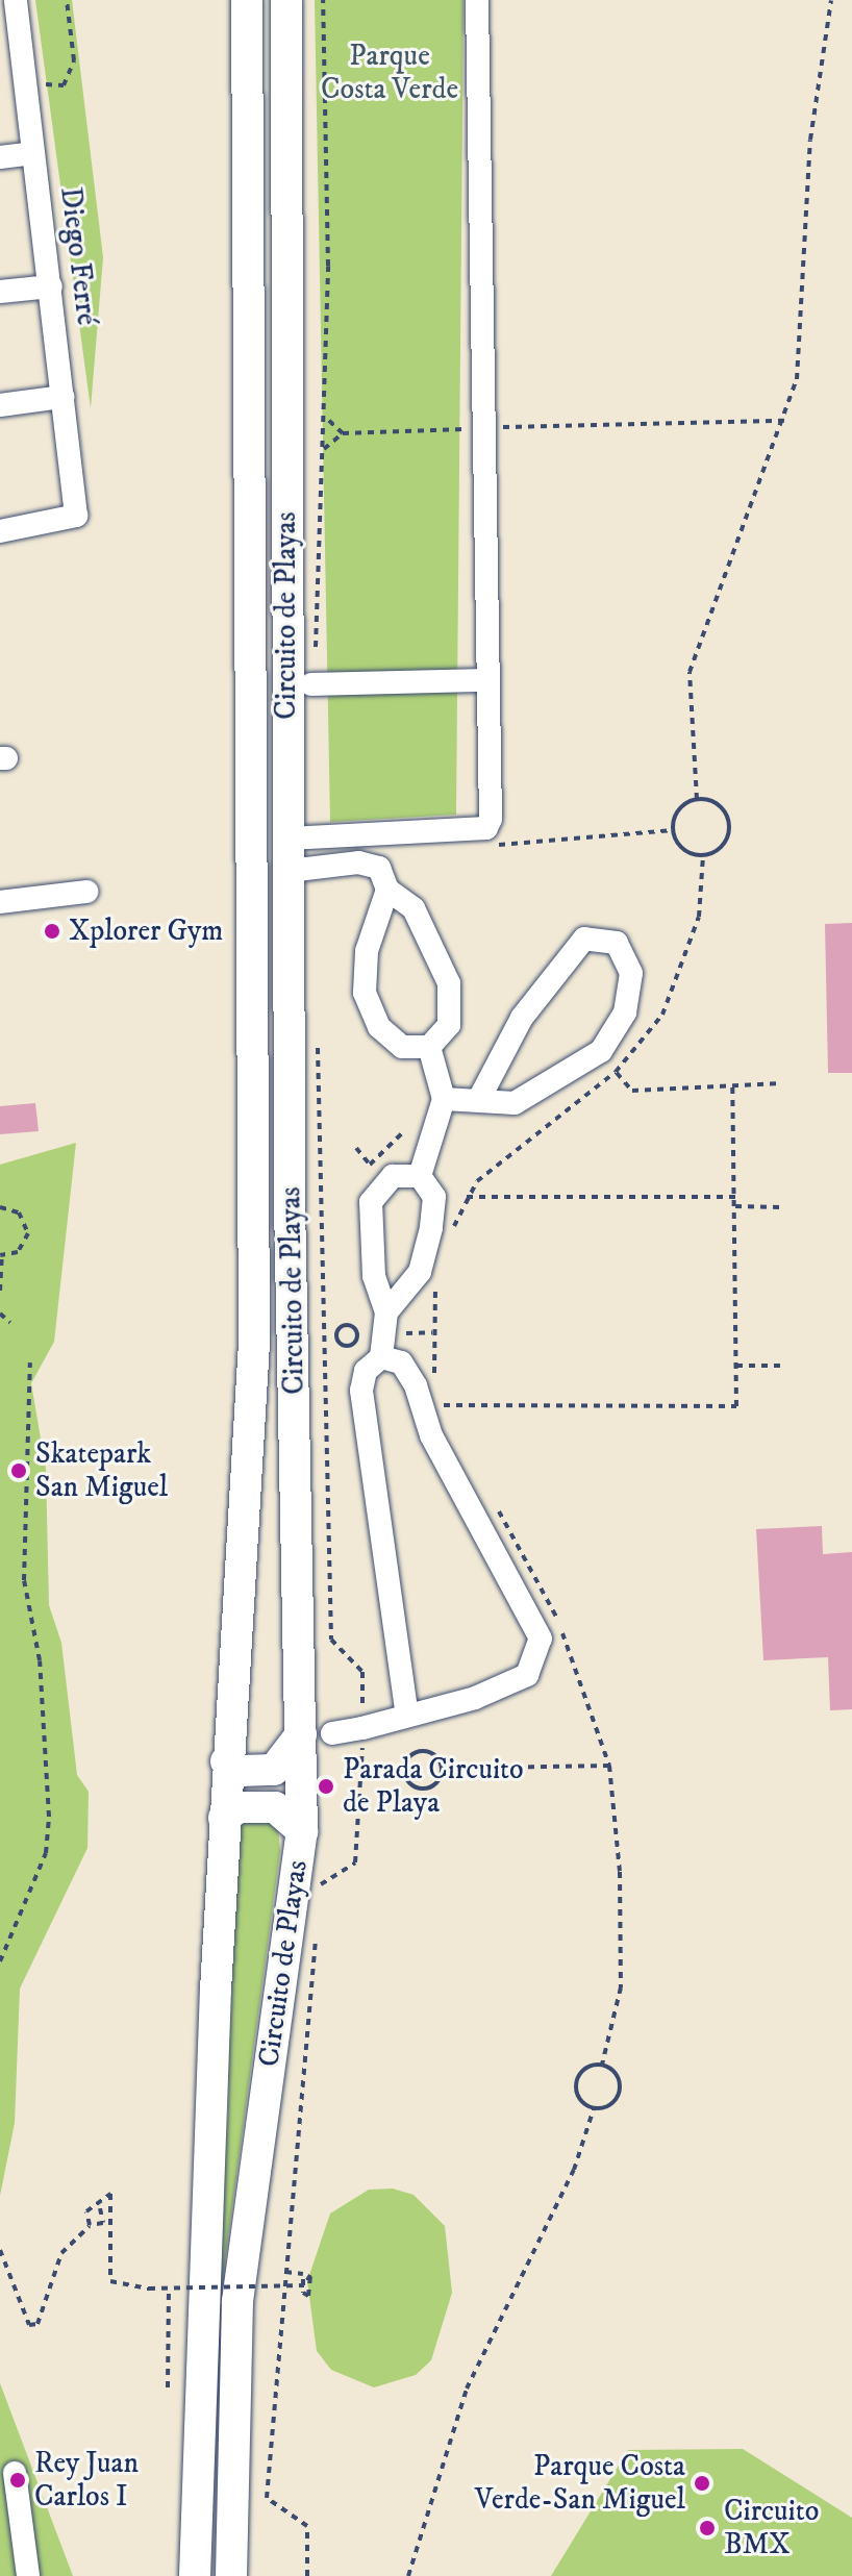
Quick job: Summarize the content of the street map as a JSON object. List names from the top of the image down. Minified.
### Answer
{"streets":{"highway":["Circuito de Playas"],"street":["Diego Ferré"]},"parks":["Parque Costa Verde"],"places":["Xplorer Gym","Skatepark San Miguel","Parada Circuito de Playa","Rey Juan Carlos I","Parque Costa Verde-San Miguel","Circuito BMX"]}
